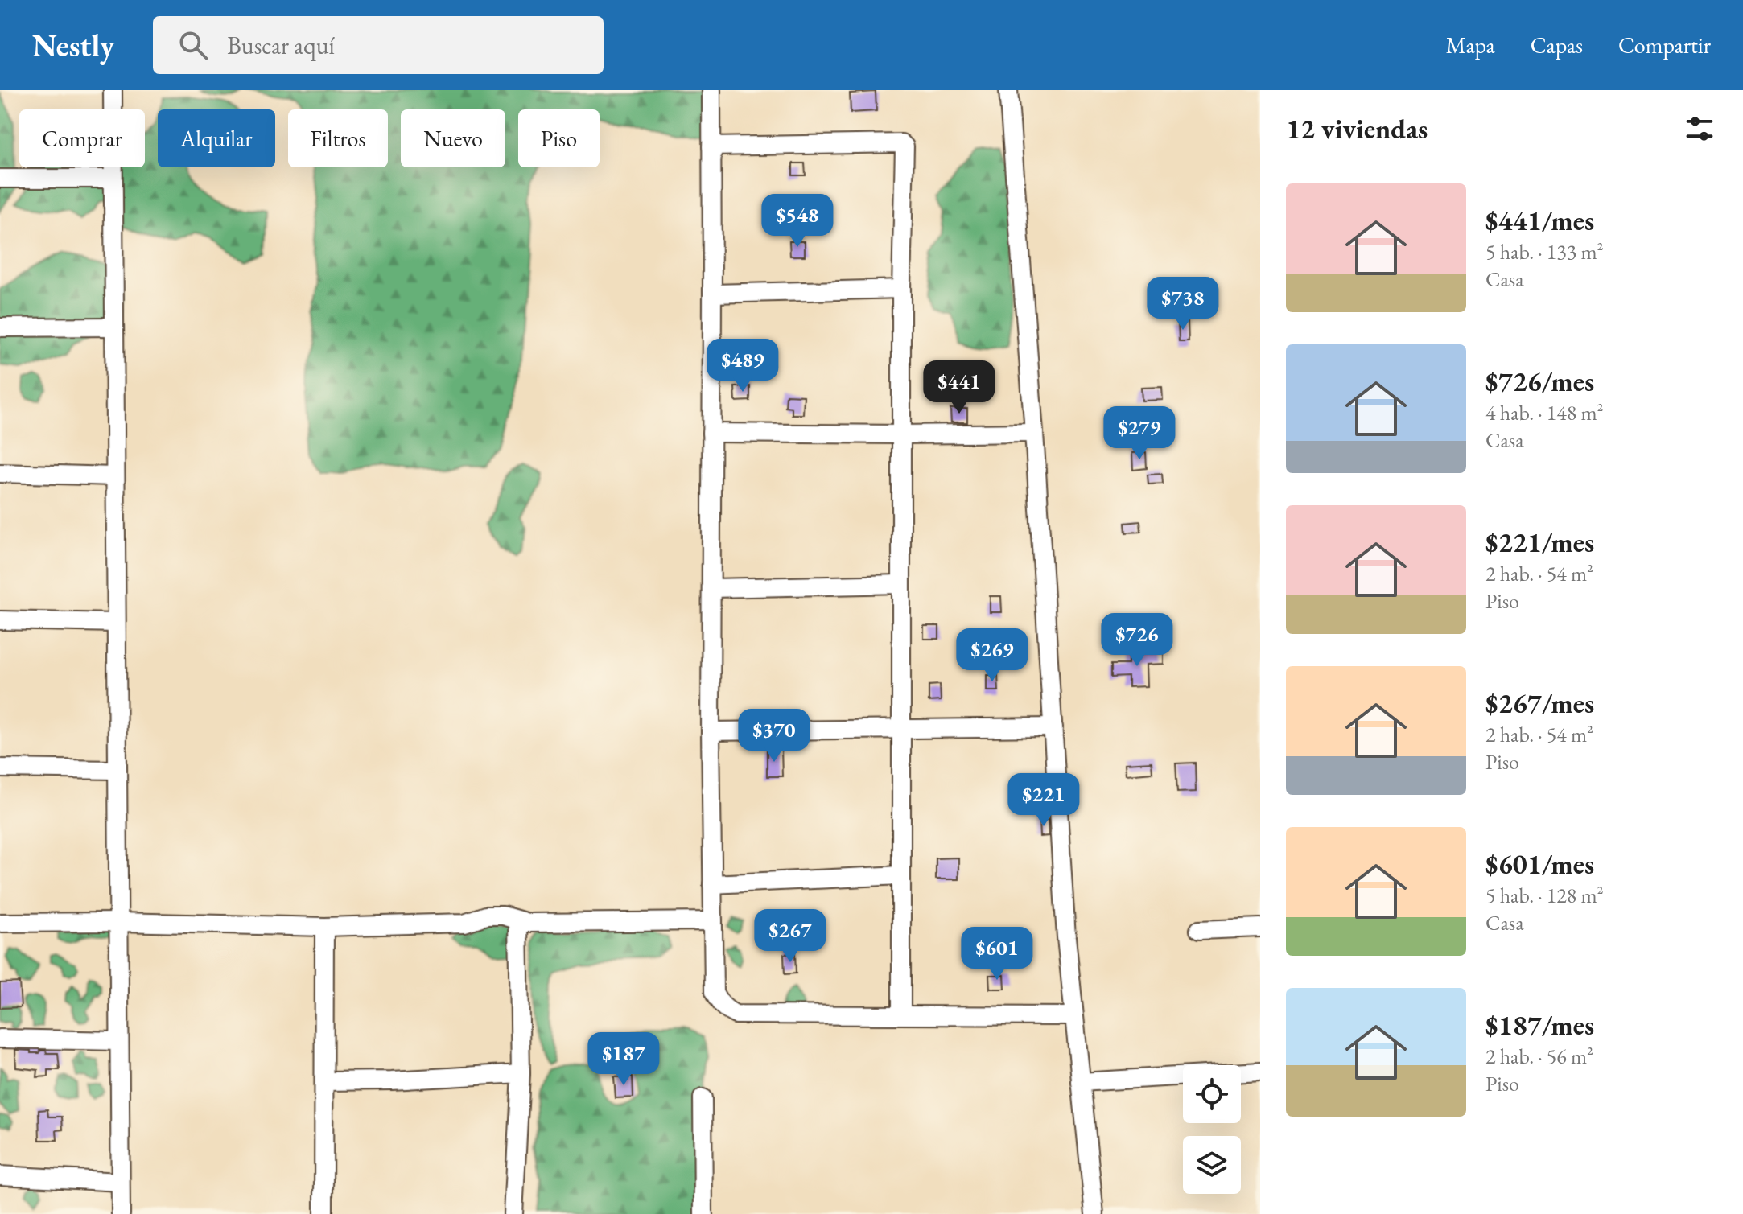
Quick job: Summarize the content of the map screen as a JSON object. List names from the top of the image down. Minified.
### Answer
{"page":{"header":"Nestly","search":"Buscar aquí","nav":["Mapa","Capas","Compartir"],"heading":"12 viviendas","chip":["Comprar","Alquilar","Filtros","Nuevo","Piso"],"list":[{"name":"$441/mes","note":"5 hab. · 133 m² · Casa"},{"name":"$726/mes","note":"4 hab. · 148 m² · Casa"},{"name":"$221/mes","note":"2 hab. · 54 m² · Piso"},{"name":"$267/mes","note":"2 hab. · 54 m² · Piso"},{"name":"$601/mes","note":"5 hab. · 128 m² · Casa"},{"name":"$187/mes","note":"2 hab. · 56 m² · Piso"}],"price":["$548","$738","$489","$441","$279","$726","$269","$370","$221","$267","$601","$187"]}}
